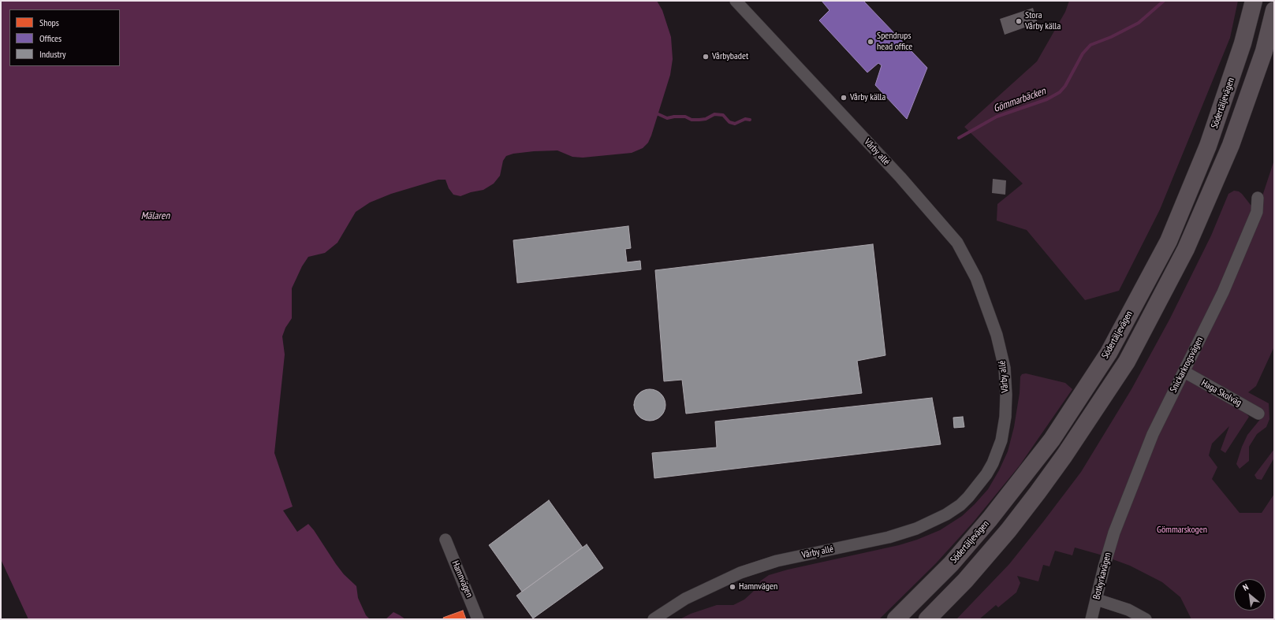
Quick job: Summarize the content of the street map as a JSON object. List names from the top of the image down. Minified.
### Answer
{"streets":{"highway":["Södertäljevägen"],"street":["Vårby allé","Snickarkrogsvägen","Haga Skolväg","Botkyrkavägen","Hamnvägen"]},"crossings":[["Snickarkrogsvägen","Haga Skolväg"],["Snickarkrogsvägen","Botkyrkavägen"]],"water":["Gömmarbäcken","Mälaren"],"parks":["Gömmarskogen"],"places":["Stora Vårby källa","Spendrups head office","Vårbybadet","Vårby källa","Hamnvägen"],"legend":["Shops","Offices","Industry"],"north":"top left"}
